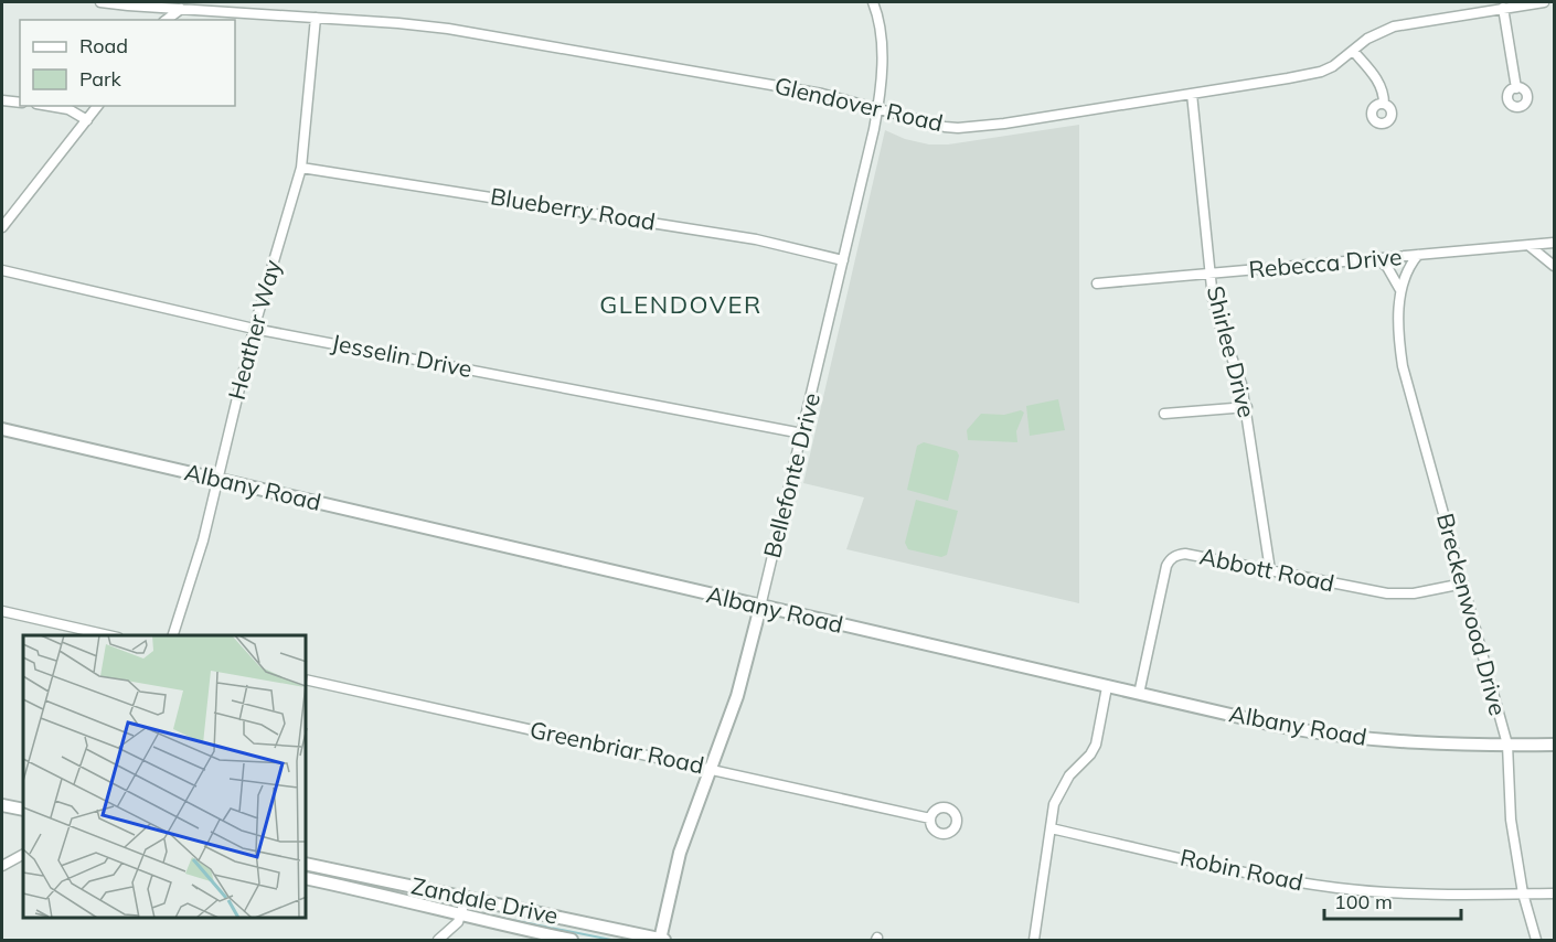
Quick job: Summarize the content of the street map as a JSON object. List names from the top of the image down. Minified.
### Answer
{"streets":{"street":["Glendover Road","Blueberry Road","Rebecca Drive","Heather Way","Shirlee Drive","Jesselin Drive","Bellefonte Drive","Albany Road","Abbott Road","Breckenwood Drive","Greenbriar Road","Robin Road","Zandale Drive"]},"crossings":[["Glendover Road","Heather Way"],["Glendover Road","Shirlee Drive"],["Glendover Road","Bellefonte Drive"],["Blueberry Road","Heather Way"],["Blueberry Road","Bellefonte Drive"],["Rebecca Drive","Shirlee Drive"],["Rebecca Drive","Breckenwood Drive"],["Heather Way","Jesselin Drive"],["Heather Way","Albany Road"],["Shirlee Drive","Abbott Road"],["Jesselin Drive","Bellefonte Drive"],["Bellefonte Drive","Albany Road"],["Bellefonte Drive","Greenbriar Road"],["Bellefonte Drive","Zandale Drive"],["Albany Road","Abbott Road"],["Albany Road","Breckenwood Drive"],["Abbott Road","Breckenwood Drive"],["Breckenwood Drive","Robin Road"]],"districts":["GLENDOVER"],"legend":["Road","Park"],"scale_bar":"100 m"}
